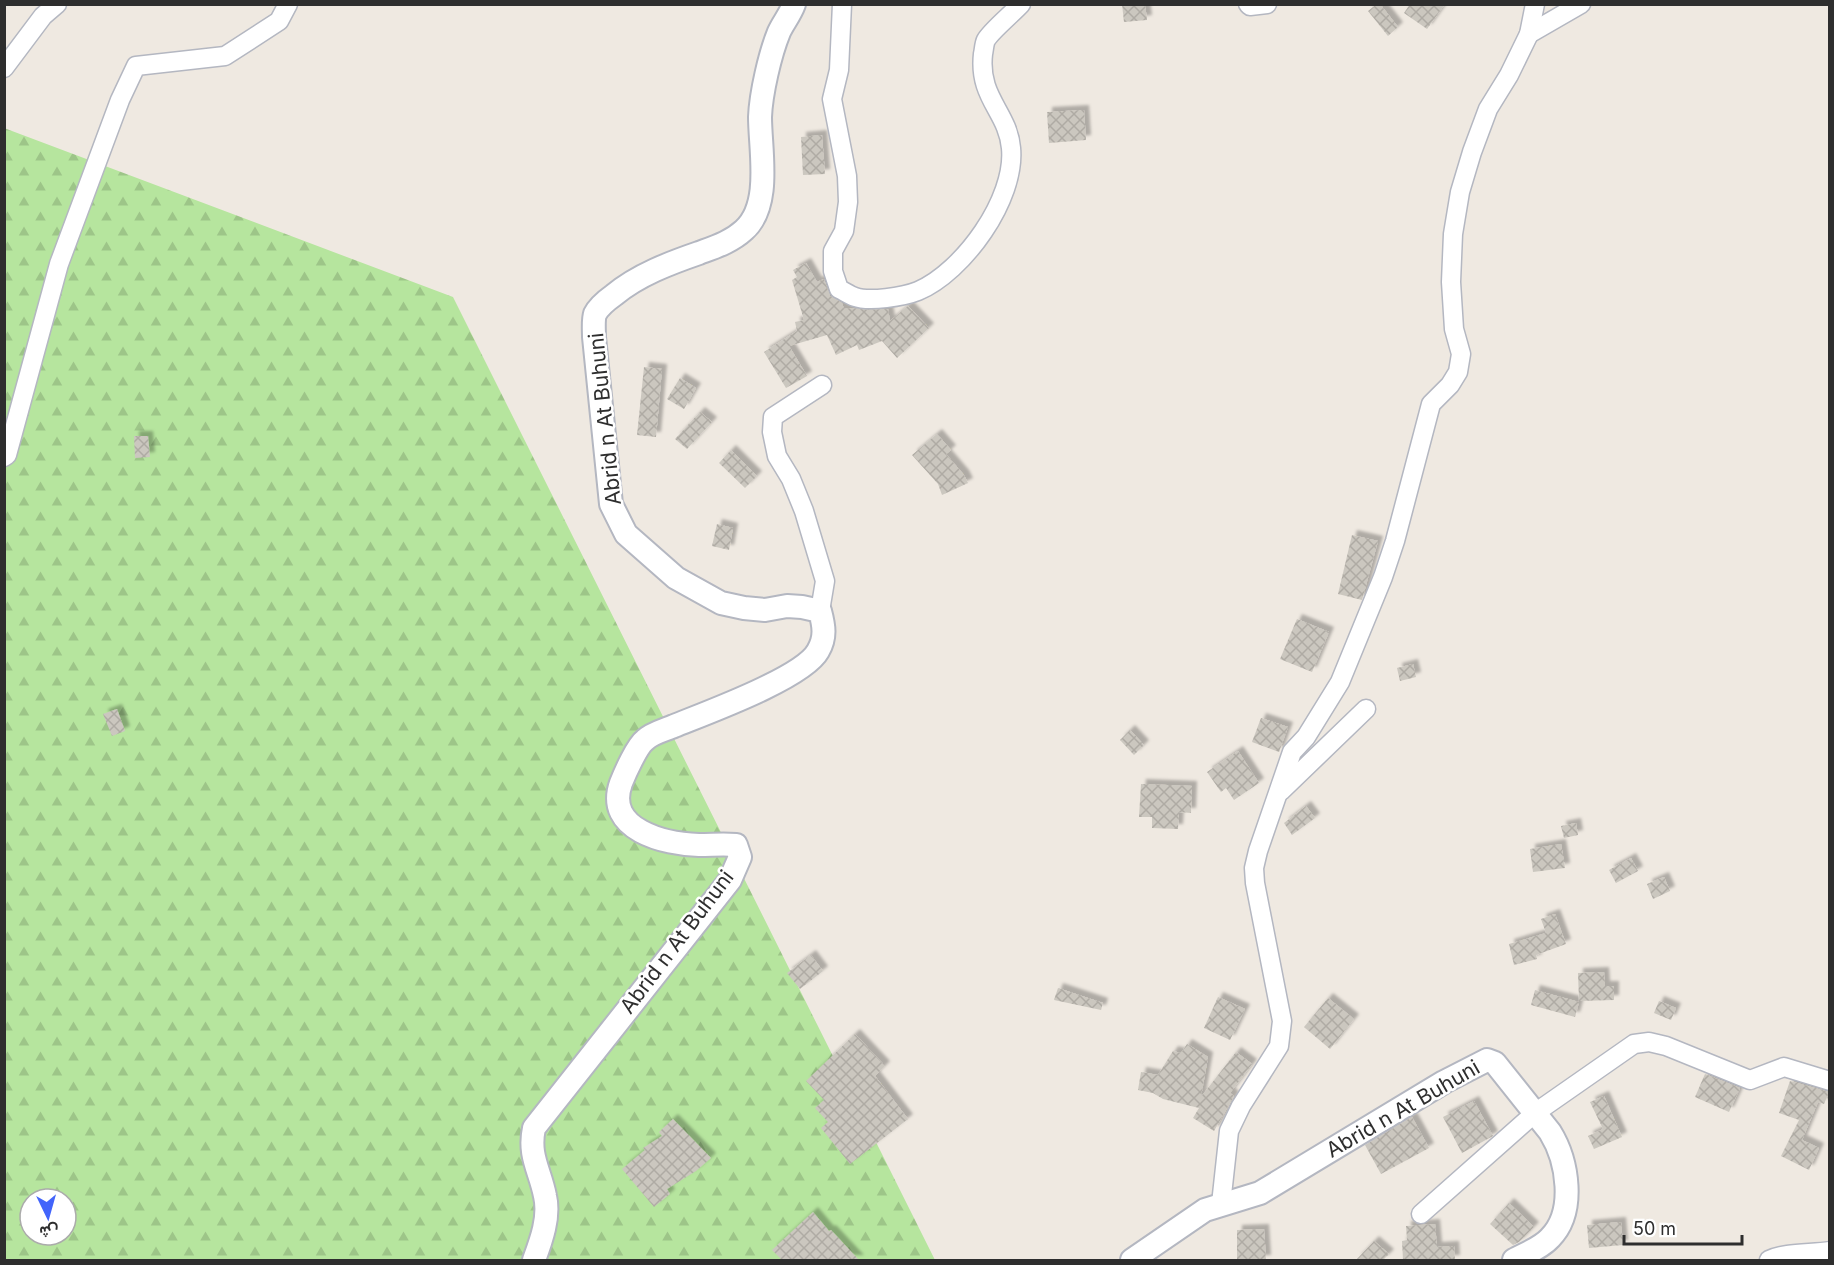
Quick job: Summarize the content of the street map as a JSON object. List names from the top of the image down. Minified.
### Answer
{"streets":{"street":["Abrid n At Buhuni"]},"scale_bar":"50 m","north":"bottom"}
